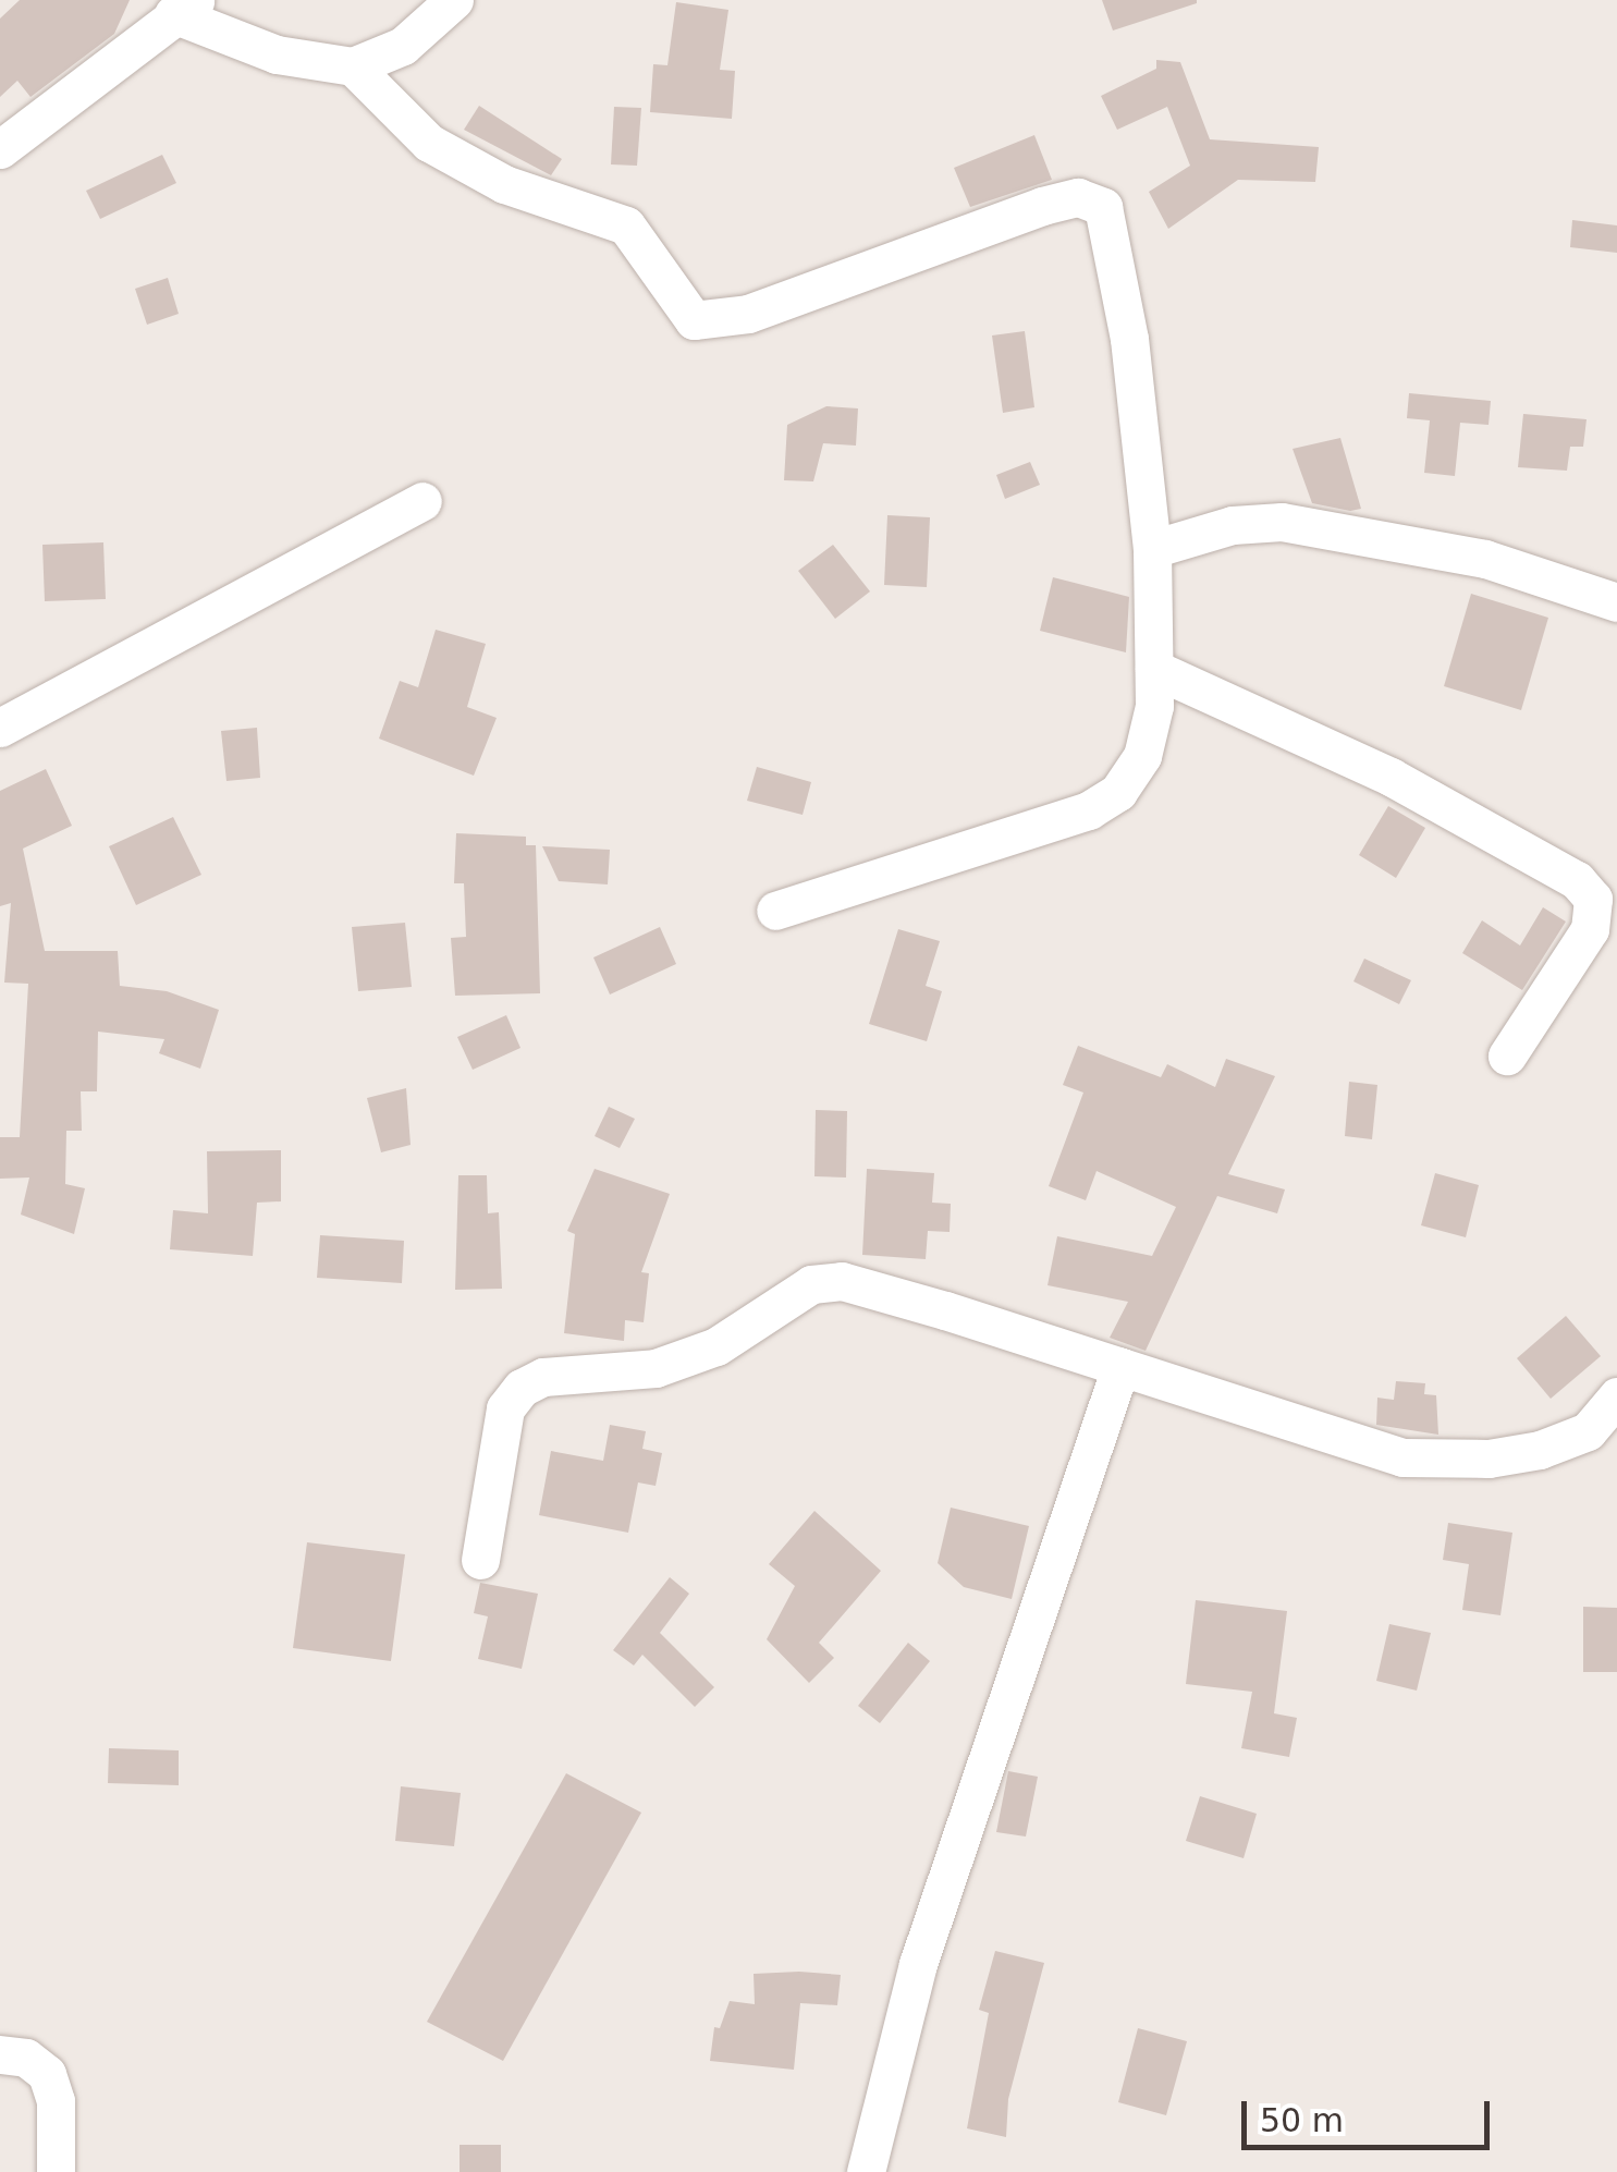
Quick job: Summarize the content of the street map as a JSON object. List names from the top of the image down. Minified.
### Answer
{"scale_bar":"50 m"}
